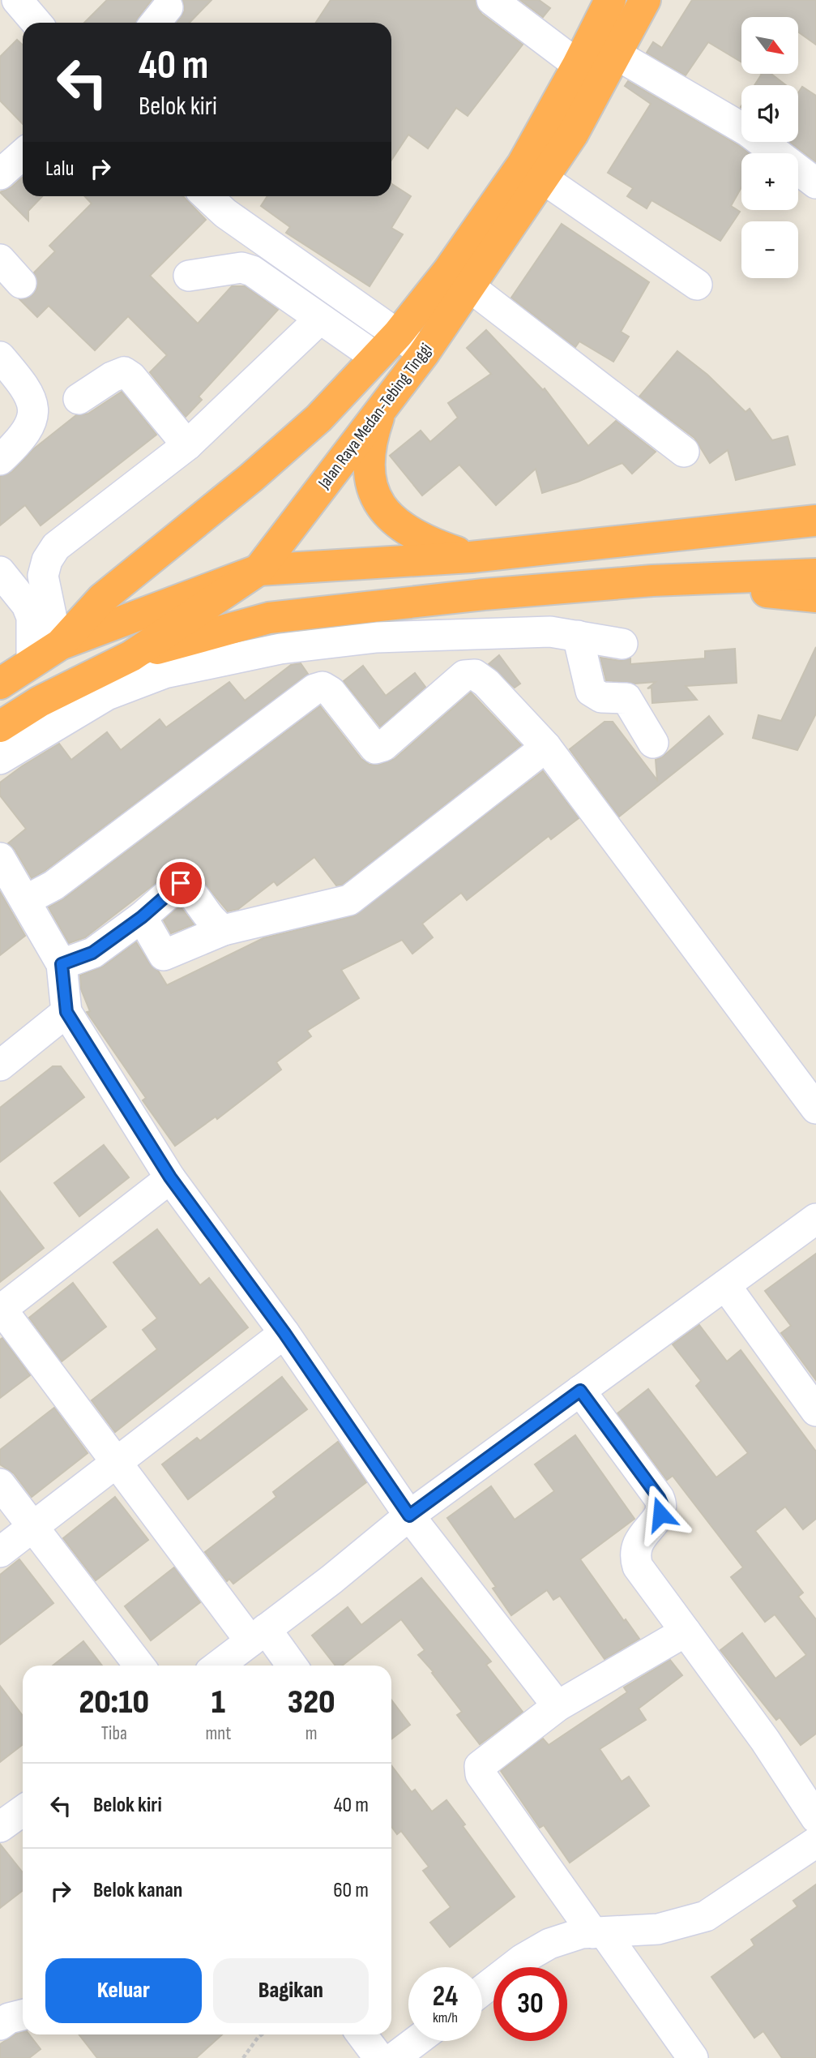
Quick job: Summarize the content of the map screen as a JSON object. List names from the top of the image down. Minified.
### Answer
{"streets":{"highway":["Jalan Raya Medan-Tebing Tinggi"]},"north":"bottom right","page":{"map_buttons":["+","−"],"turn":["40 m","Belok kiri"],"then":"Lalu","eta":["20:10","Tiba","1","mnt","320","m"],"list":[{"name":"Belok kiri","value":"40 m"},{"name":"Belok kanan","value":"60 m"}],"buttons":["Keluar","Bagikan"],"speed":"24 km/h","limit":"30"}}
